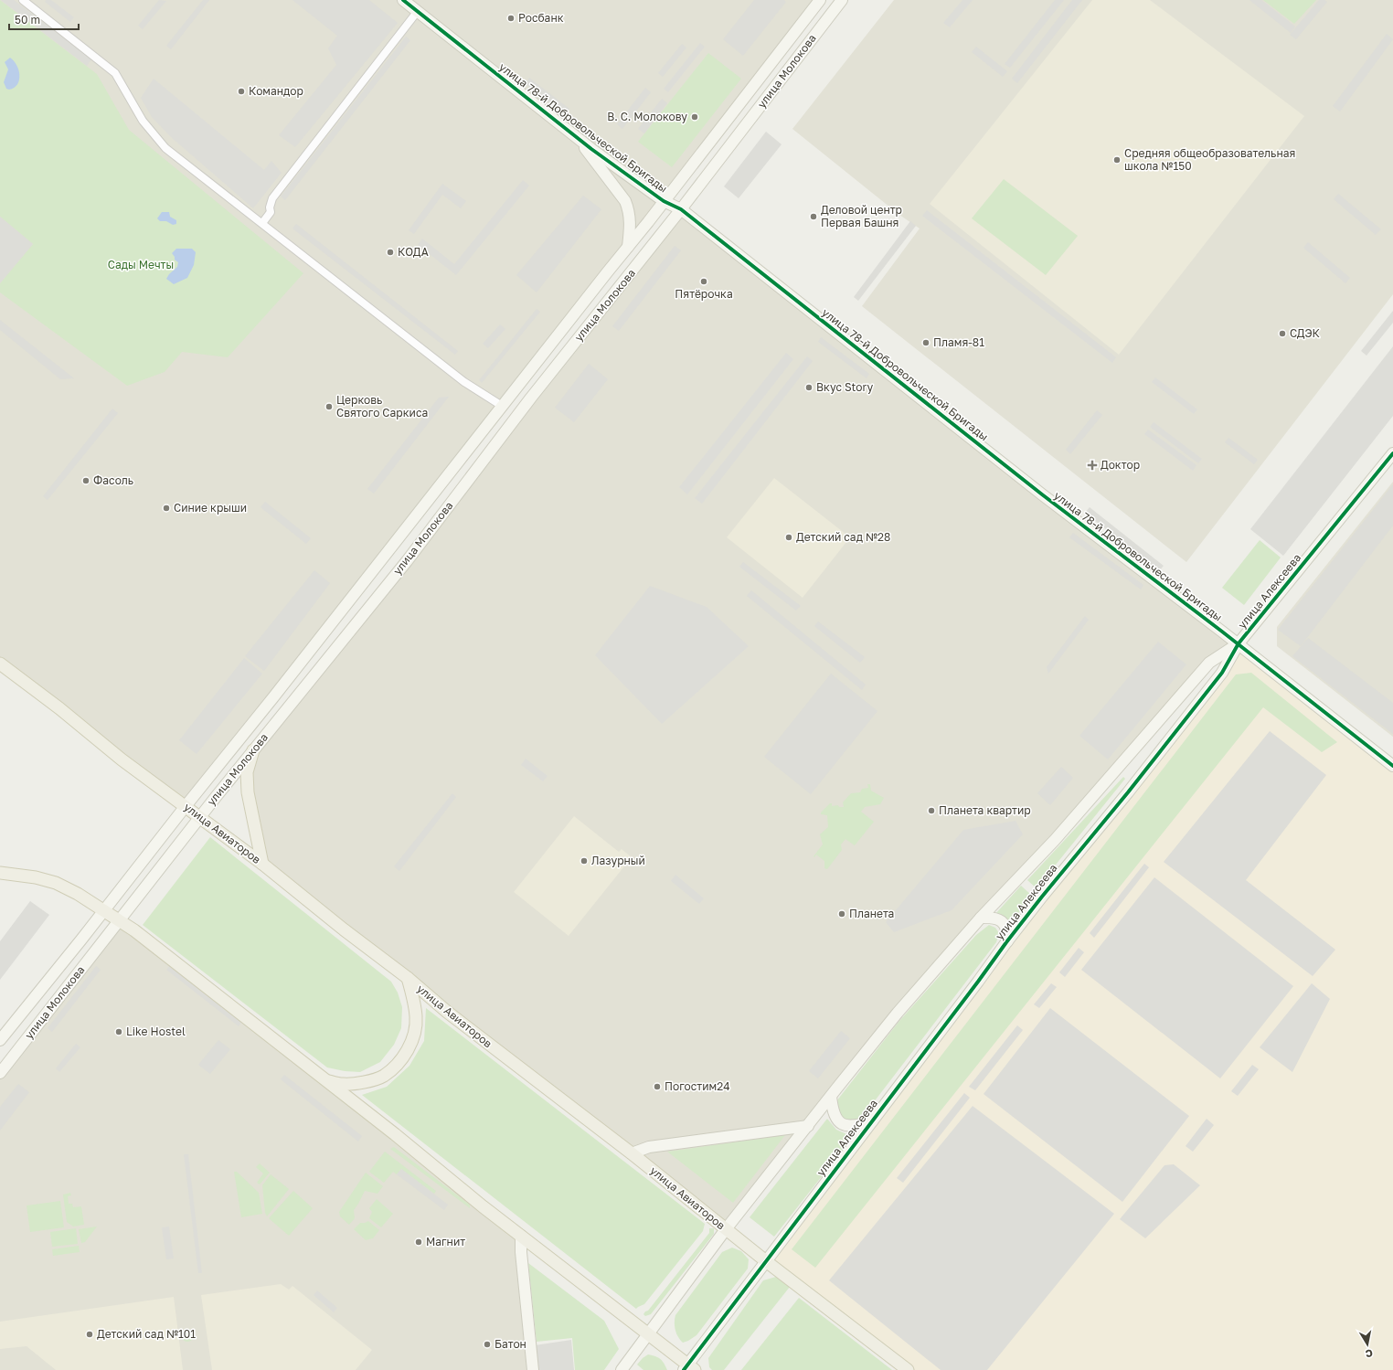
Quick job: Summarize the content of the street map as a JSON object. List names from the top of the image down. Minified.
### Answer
{"streets":{"main road":["улица Авиаторов"],"street":["улица Молокова","улица 78-й Добровольческой Бригады","улица Алексеева"]},"crossings":[["улица Молокова","улица 78-й Добровольческой Бригады"],["улица Молокова","улица Авиаторов"],["улица 78-й Добровольческой Бригады","улица Алексеева"],["улица Алексеева","улица Авиаторов"]],"parks":["Сады Мечты"],"places":{"other":["Росбанк","Командор","В. С. Молокову","Средняя общеобразовательная школа №150","Деловой центр Первая Башня","КОДА","Пятёрочка","СДЭК","Пламя-81","Вкус Story","Церковь Святого Саркиса","Фасоль","Синие крыши","Детский сад №28","Планета квартир","Лазурный","Планета","Like Hostel","Погостим24","Магнит","Детский сад №101","Батон"],"health":["Доктор"]},"scale_bar":"50 m","north":"bottom"}
